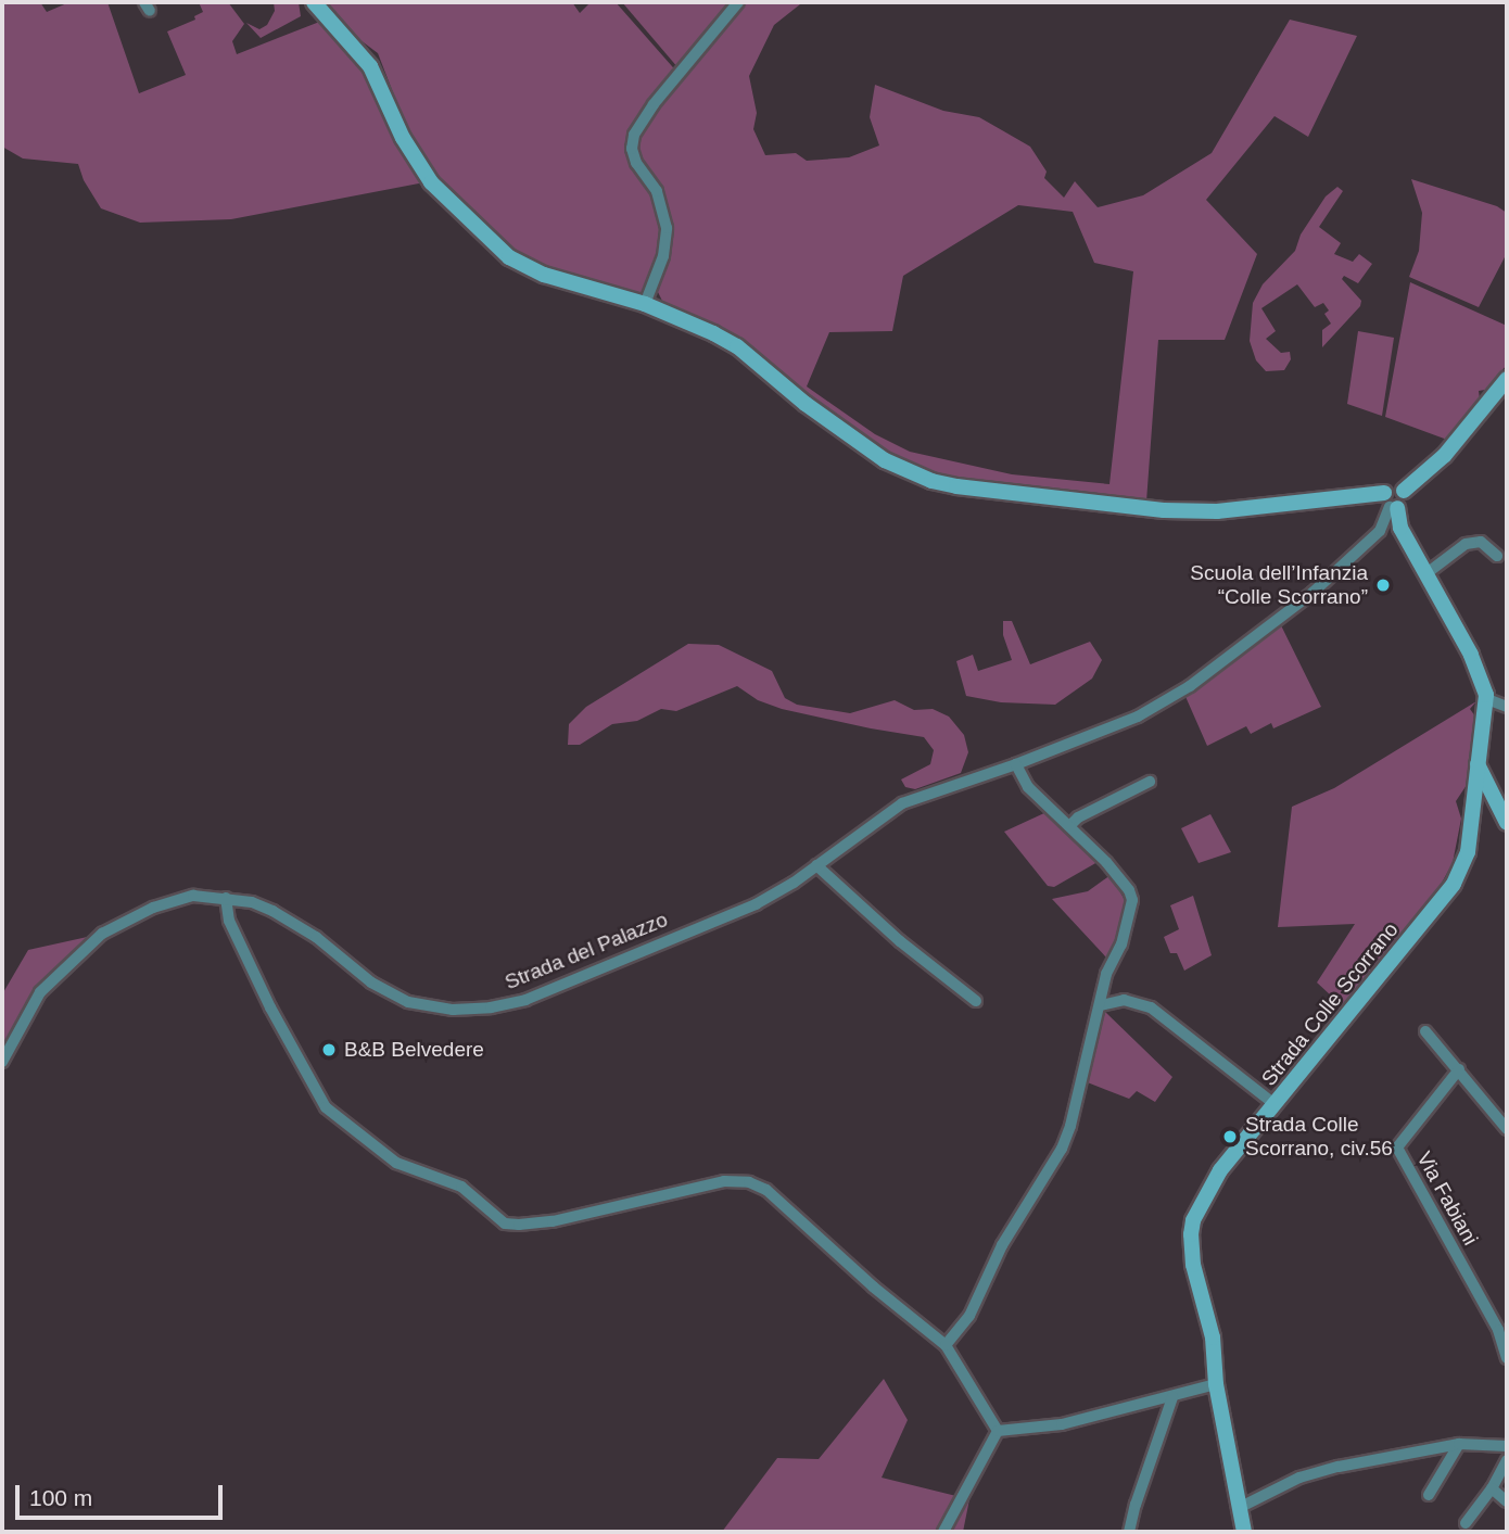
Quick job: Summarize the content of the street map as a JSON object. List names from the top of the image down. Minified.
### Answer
{"streets":{"street":["Strada del Palazzo","Strada Colle Scorrano","Via Fabiani"]},"crossings":[["Strada del Palazzo","Strada Colle Scorrano"]],"places":["Scuola dell’Infanzia “Colle Scorrano”","B&B Belvedere","Strada Colle Scorrano, civ.56"],"scale_bar":"100 m"}
